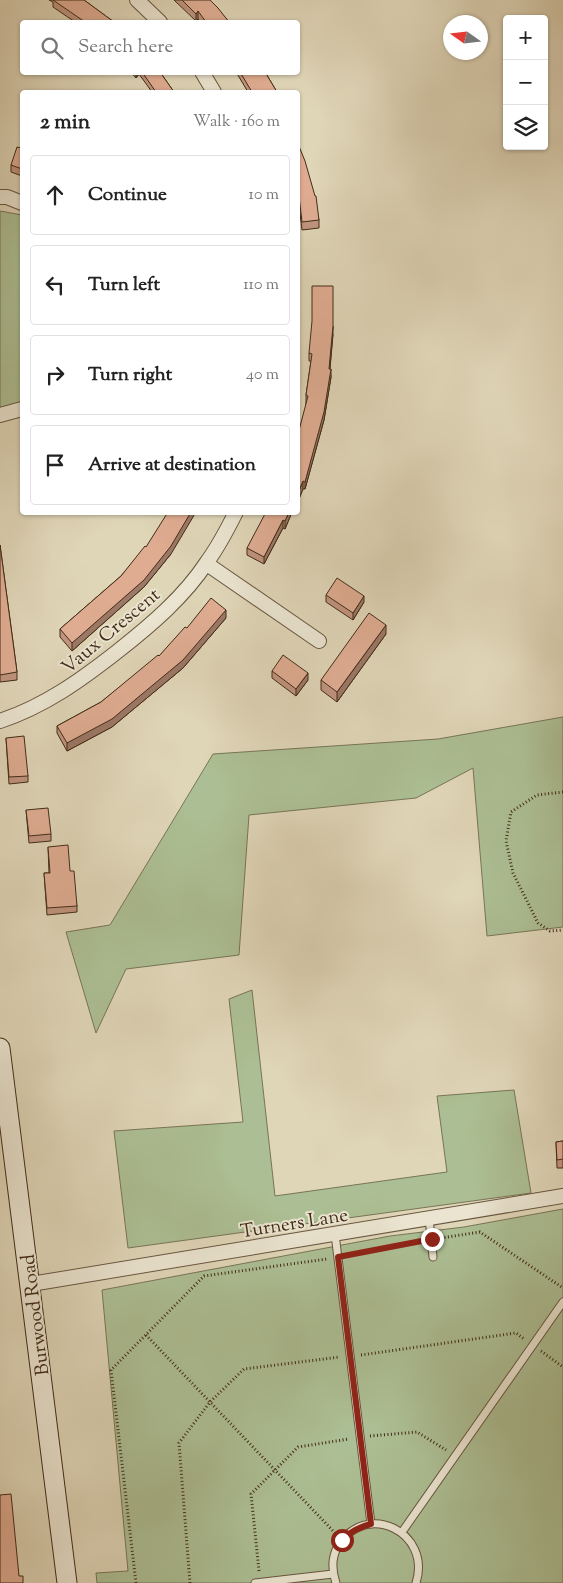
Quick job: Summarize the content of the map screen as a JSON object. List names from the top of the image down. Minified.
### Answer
{"streets":{"street":["Vaux Crescent","Turners Lane","Burwood Road"]},"crossings":[["Turners Lane","Burwood Road"]],"north":"left","page":{"map_buttons":["+","−"],"search":"Search here","heading":["2 min","Walk · 160 m"],"list":[["Continue","10 m"],["Turn left","110 m"],["Turn right","40 m"],"Arrive at destination"]}}
